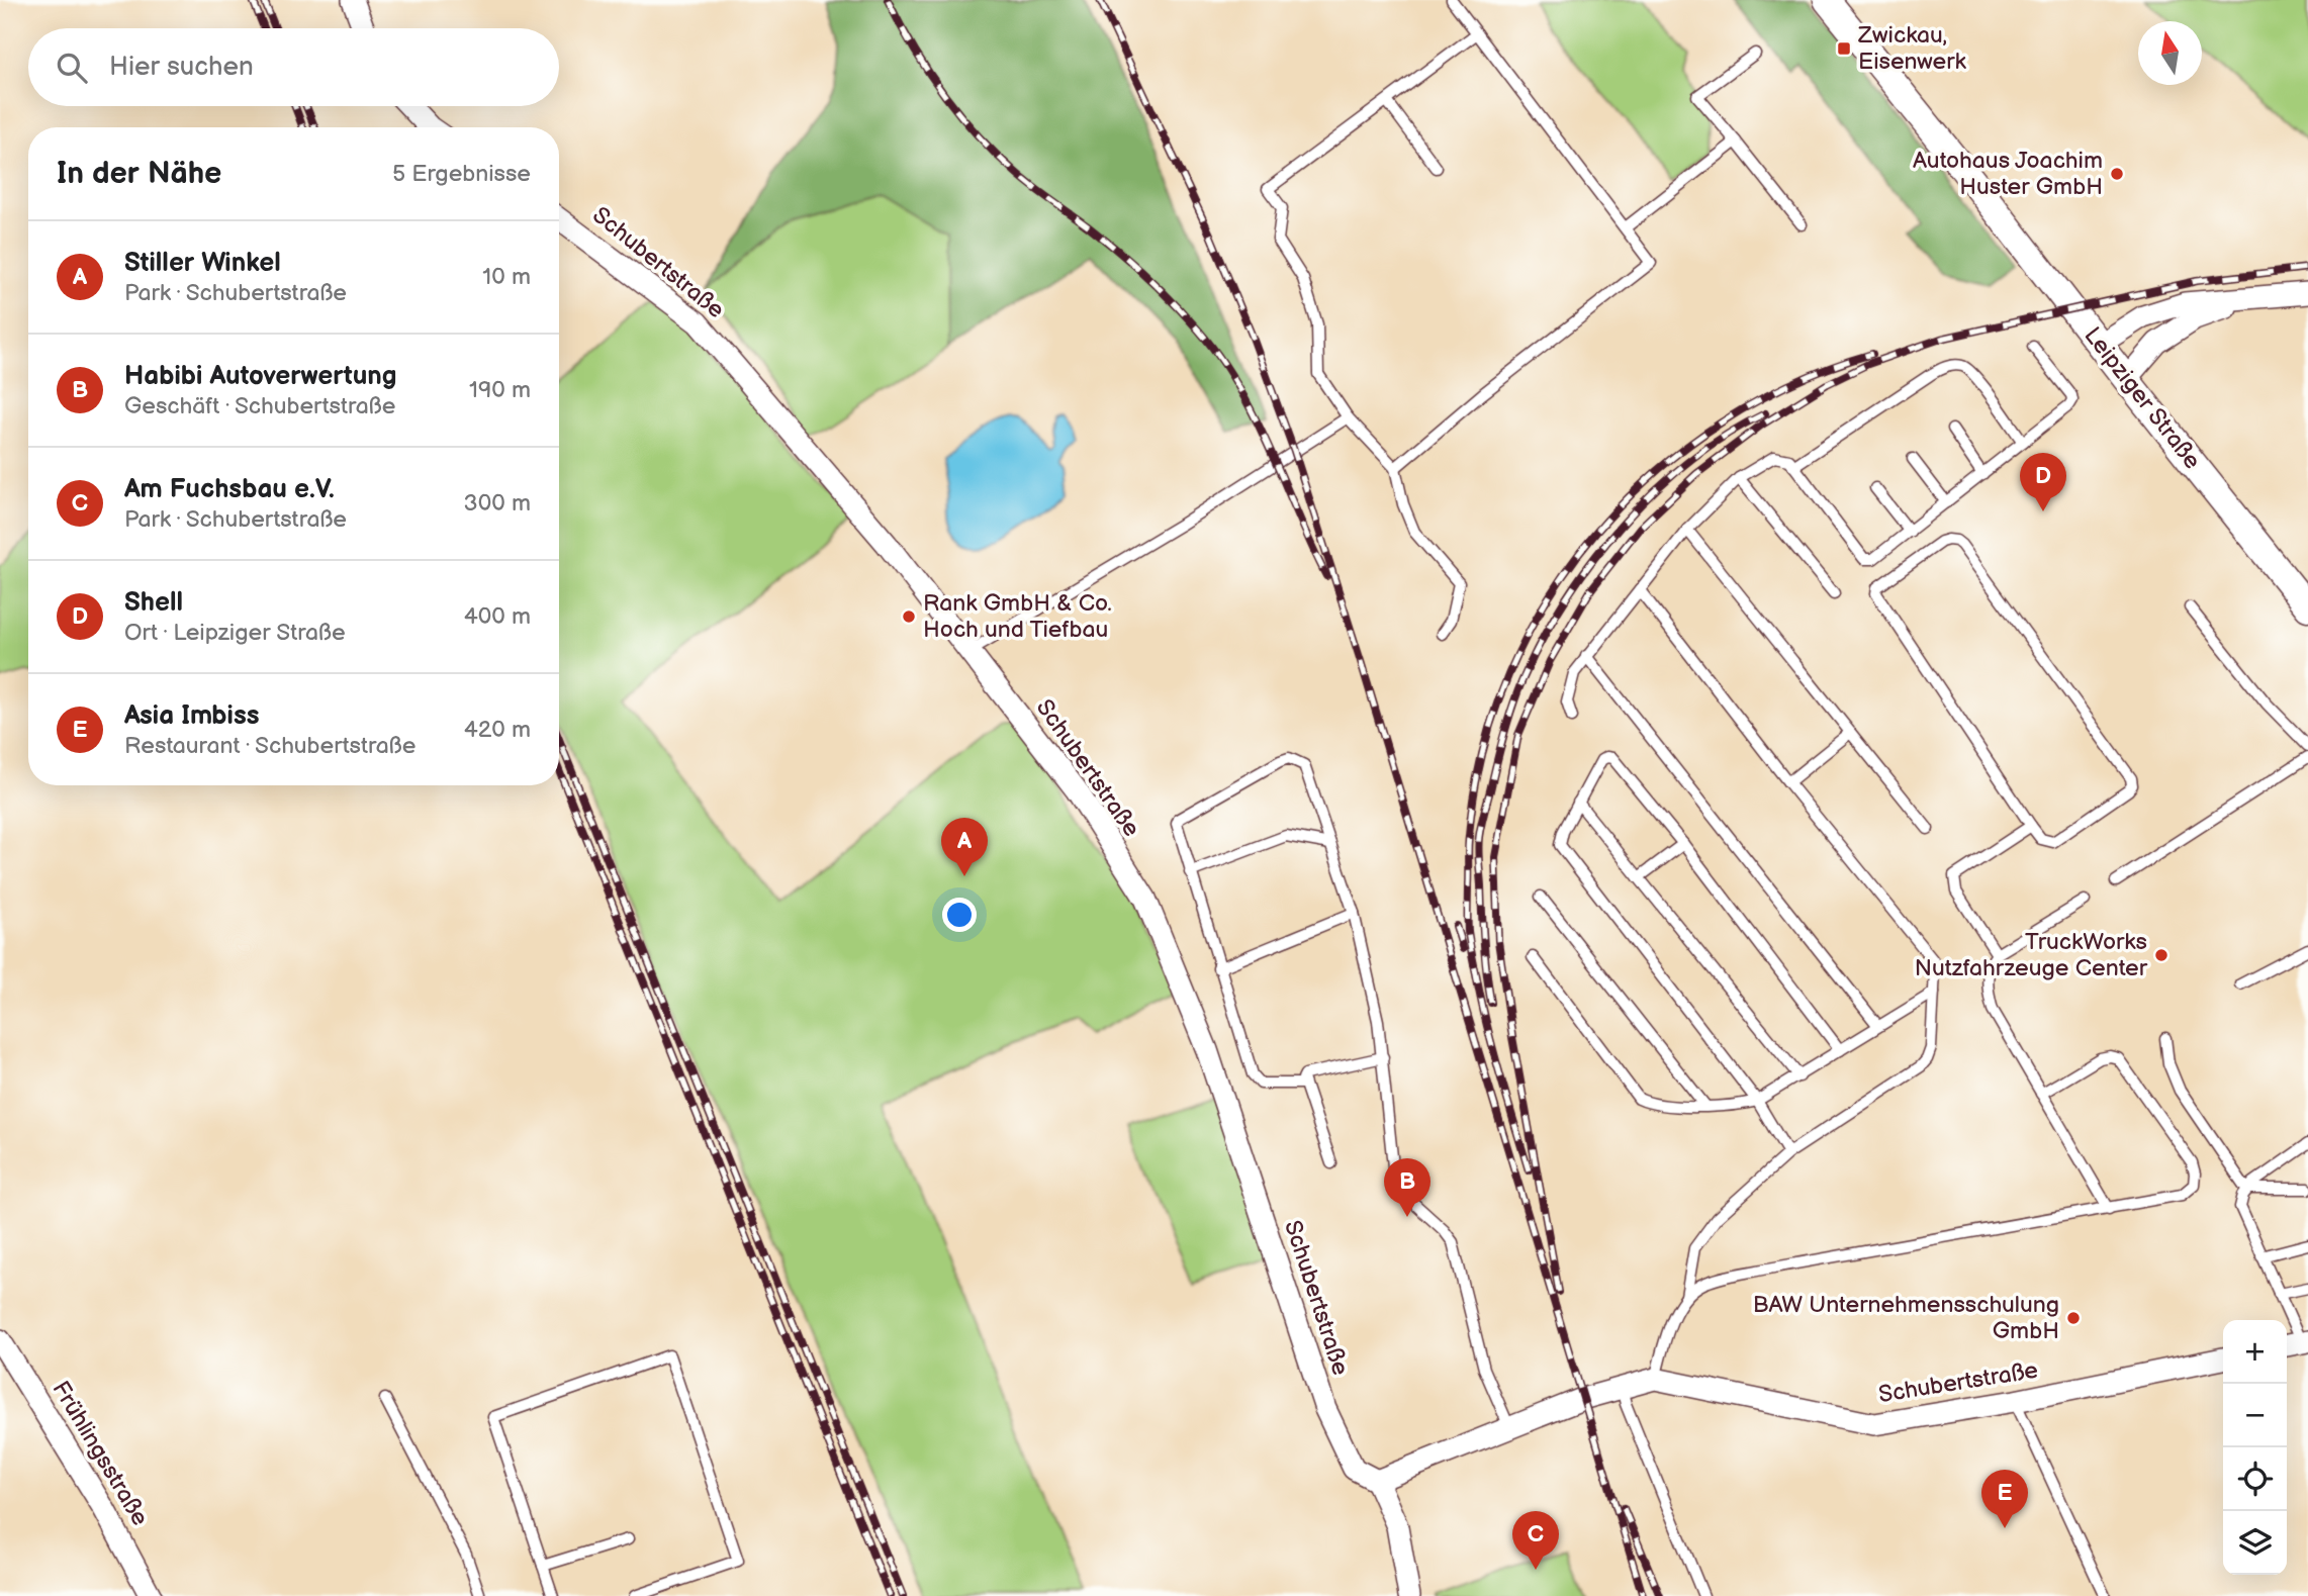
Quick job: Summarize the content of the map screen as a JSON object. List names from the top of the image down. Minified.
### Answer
{"streets":{"street":["Schubertstraße","Leipziger Straße","Frühlingsstraße"]},"places":{"transit":["Zwickau, Eisenwerk"],"other":["Autohaus Joachim Huster GmbH","Rank GmbH & Co. Hoch und Tiefbau","TruckWorks Nutzfahrzeuge Center","BAW Unternehmensschulung GmbH"]},"north":"top","page":{"search":"Hier suchen","heading":["In der Nähe","5 Ergebnisse"],"list":[{"mark":"A","name":"Stiller Winkel","note":"Park · Schubertstraße","value":"10 m"},{"mark":"B","name":"Habibi Autoverwertung","note":"Geschäft · Schubertstraße","value":"190 m"},{"mark":"C","name":"Am Fuchsbau e.V.","note":"Park · Schubertstraße","value":"300 m"},{"mark":"D","name":"Shell","note":"Ort · Leipziger Straße","value":"400 m"},{"mark":"E","name":"Asia Imbiss","note":"Restaurant · Schubertstraße","value":"420 m"}],"pins":["D","A","B","E","C"],"map_buttons":["+","−"]}}
